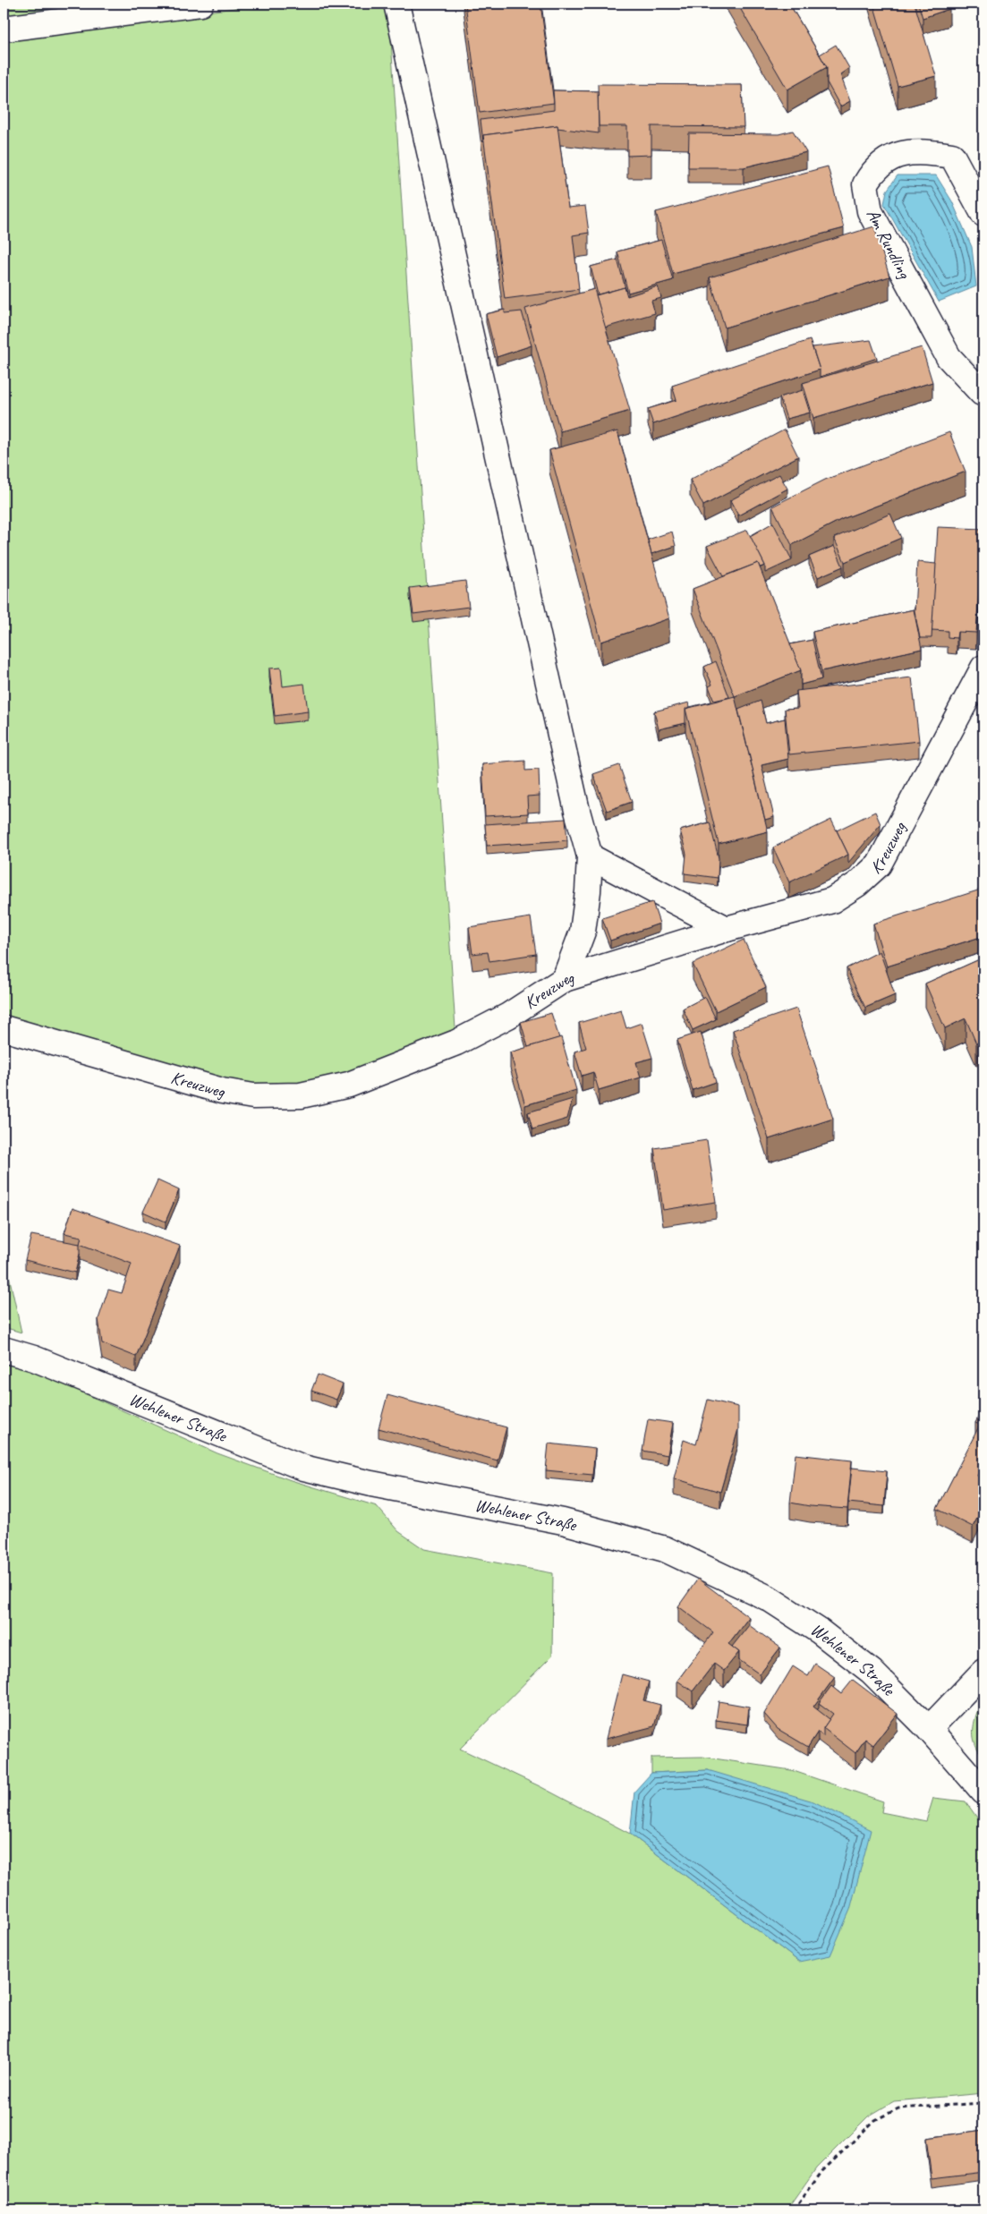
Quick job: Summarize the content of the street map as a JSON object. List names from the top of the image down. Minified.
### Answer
{"streets":{"street":["Am Rundling","Kreuzweg","Wehlener Straße"]}}
